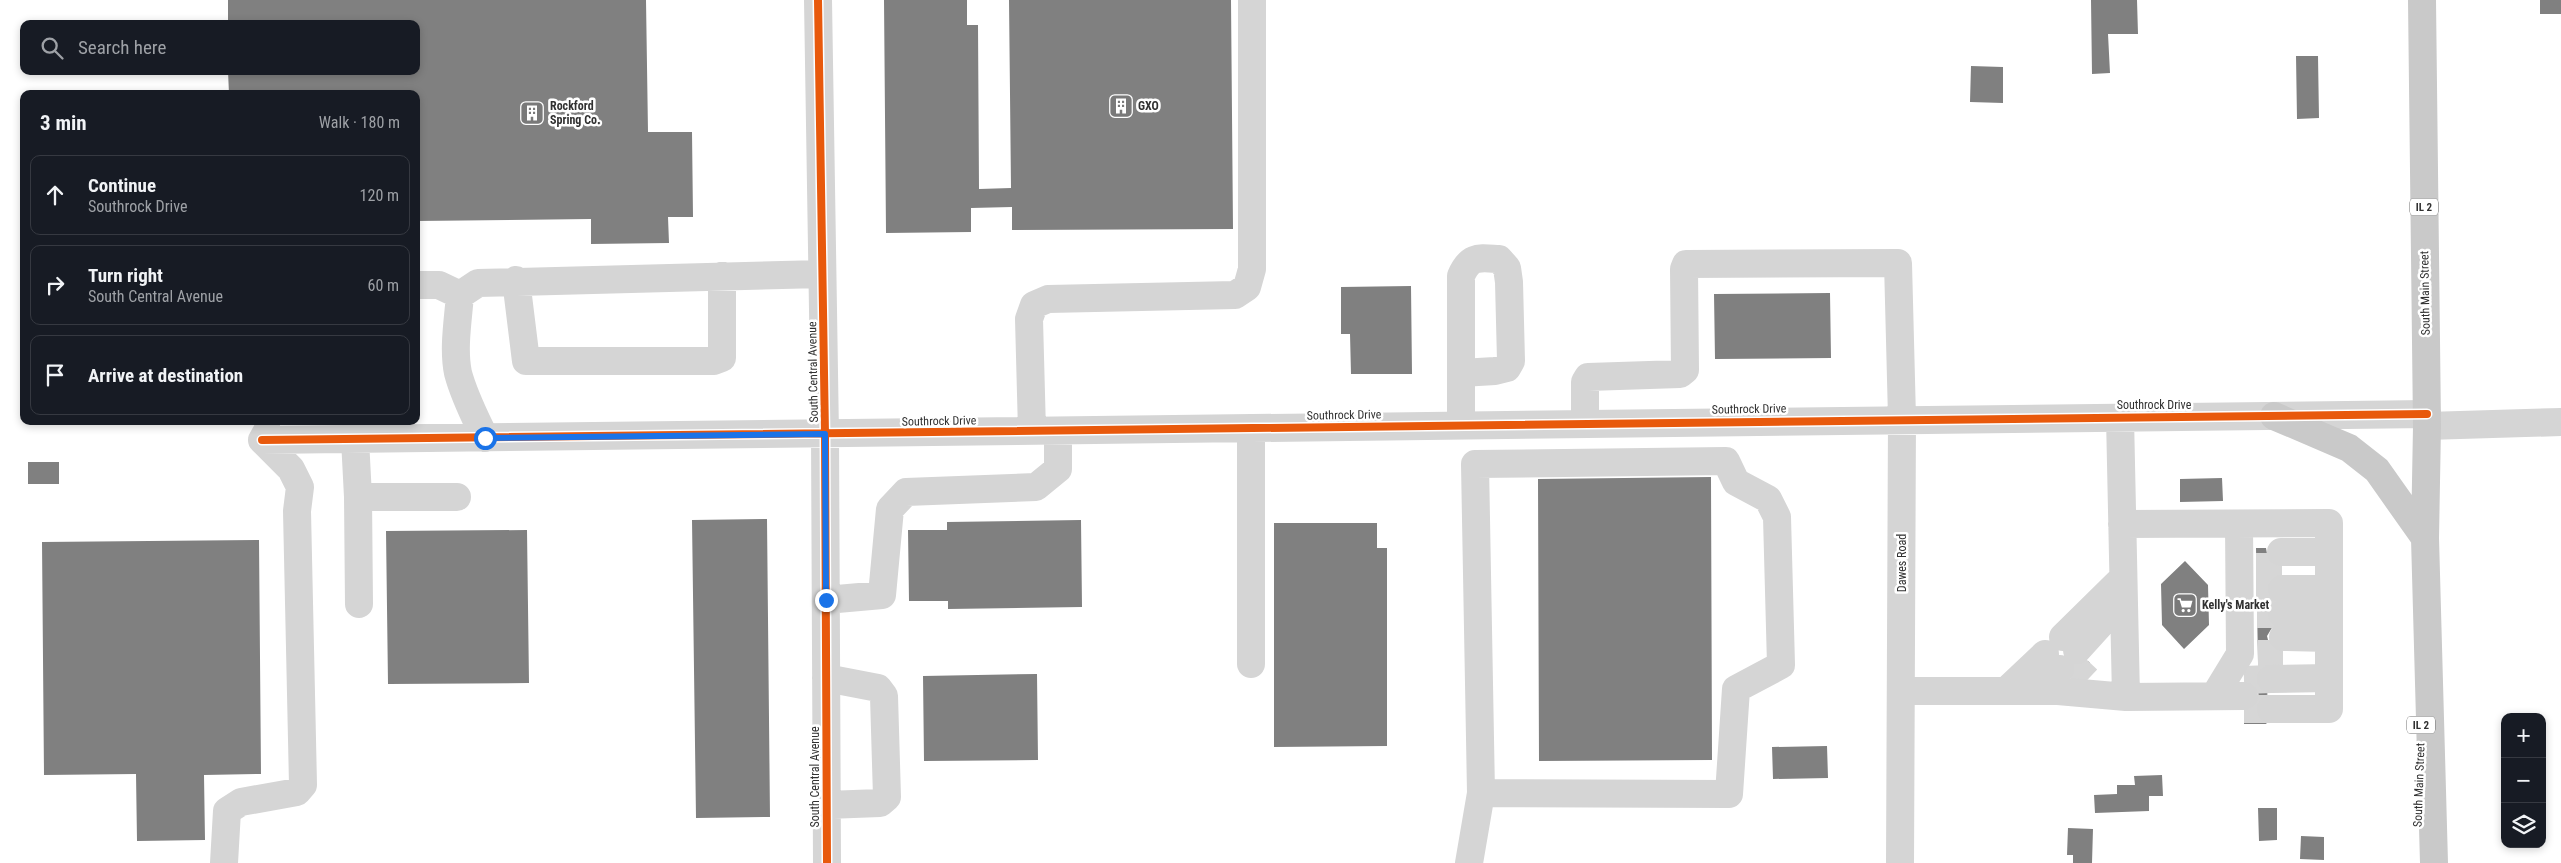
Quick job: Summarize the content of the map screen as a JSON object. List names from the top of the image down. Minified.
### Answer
{"streets":{"main road":["IL 2","South Main Street"],"street":["South Central Avenue","Southrock Drive","Dawes Road"]},"crossings":[["South Main Street","Southrock Drive"],["South Central Avenue","Southrock Drive"],["Southrock Drive","Dawes Road"]],"places":{"building":["GXO","Rockford Spring Co."],"supermarket":["Kelly's Market"]},"page":{"search":"Search here","heading":["3 min","Walk · 180 m"],"list":[["Continue","Southrock Drive","120 m"],["Turn right","South Central Avenue","60 m"],"Arrive at destination"],"map_buttons":["+","−"]}}
